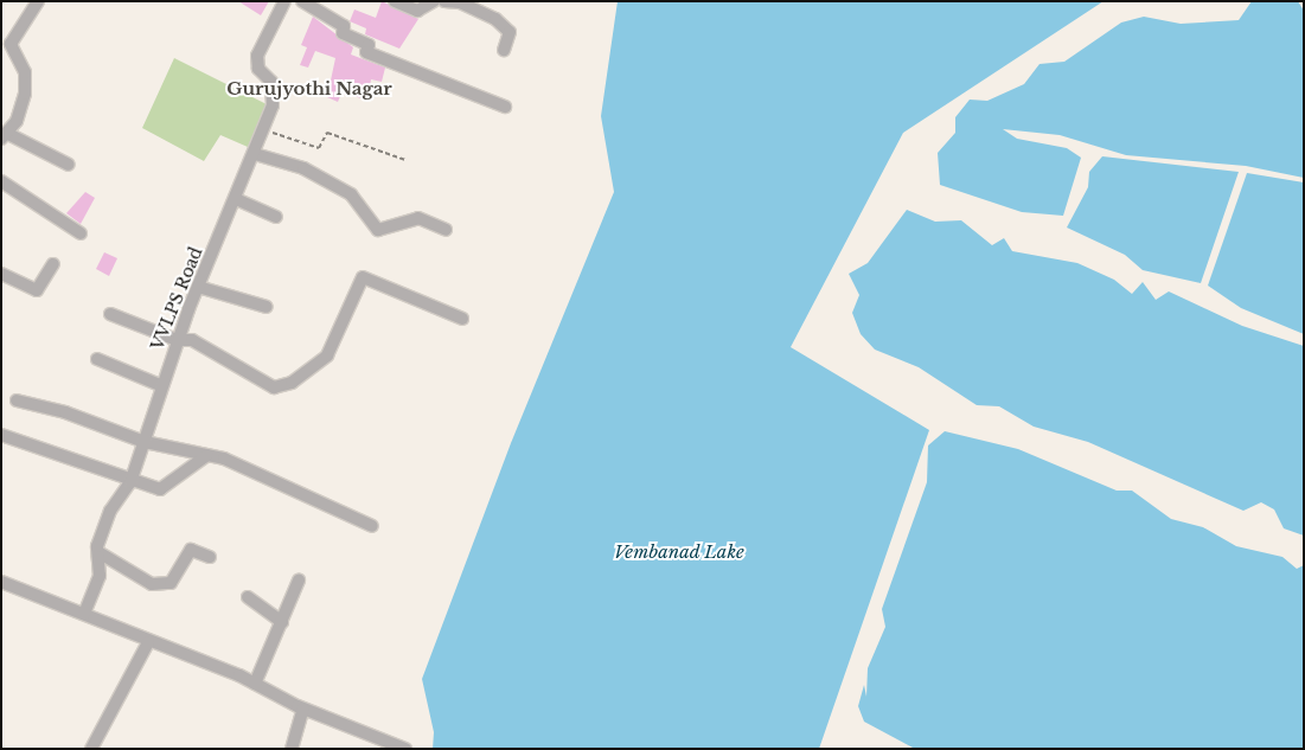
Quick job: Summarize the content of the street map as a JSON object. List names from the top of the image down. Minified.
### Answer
{"streets":{"street":["VVLPS Road"]},"districts":["Gurujyothi Nagar"],"water":["Vembanad Lake"]}
